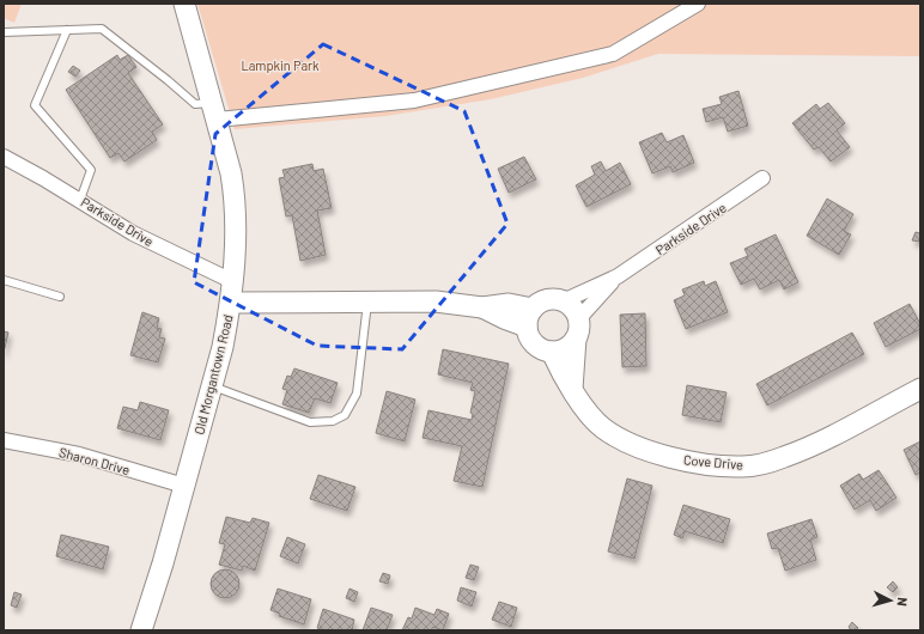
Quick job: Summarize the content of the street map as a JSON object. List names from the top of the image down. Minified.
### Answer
{"streets":{"street":["Parkside Drive","Old Morgantown Road","Sharon Drive","Cove Drive"]},"crossings":[["Parkside Drive","Old Morgantown Road"],["Parkside Drive","Cove Drive"],["Old Morgantown Road","Sharon Drive"]],"parks":["Lampkin Park"],"north":"right"}
